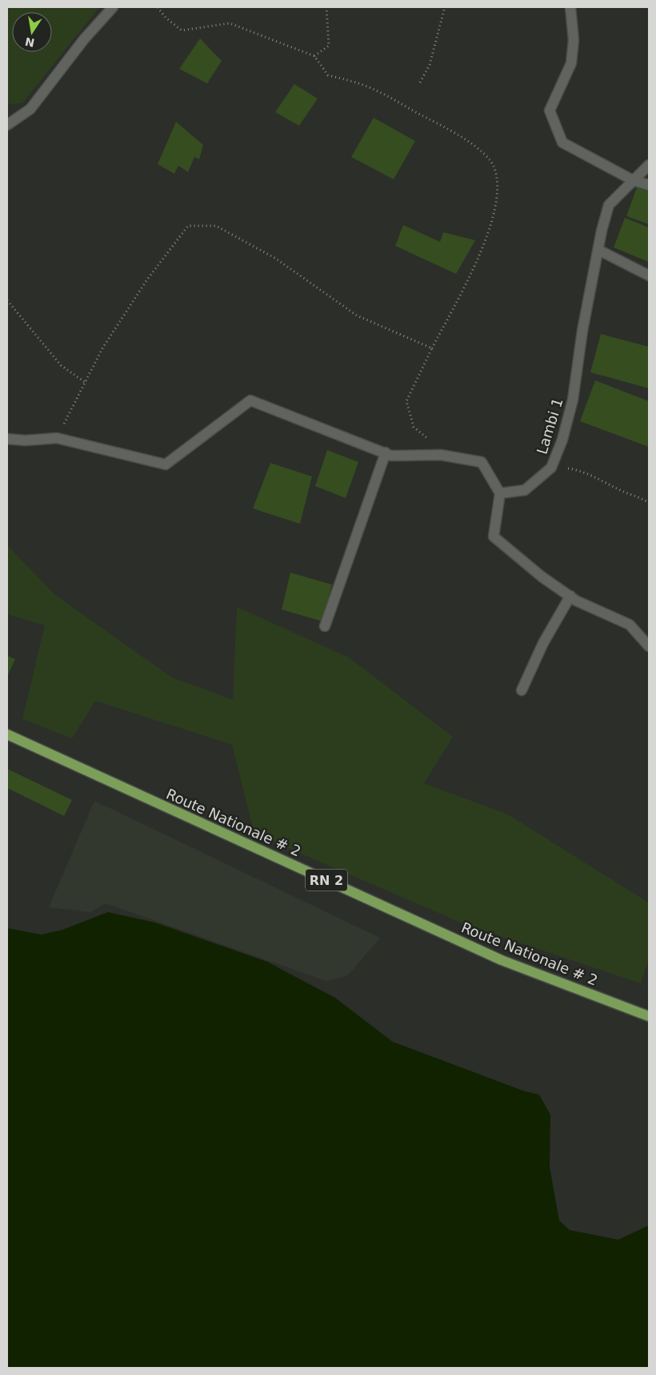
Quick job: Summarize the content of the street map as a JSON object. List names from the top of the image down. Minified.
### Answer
{"streets":{"main road":["Route Nationale # 2","RN 2"],"street":["Lambi 1"]},"north":"bottom"}
